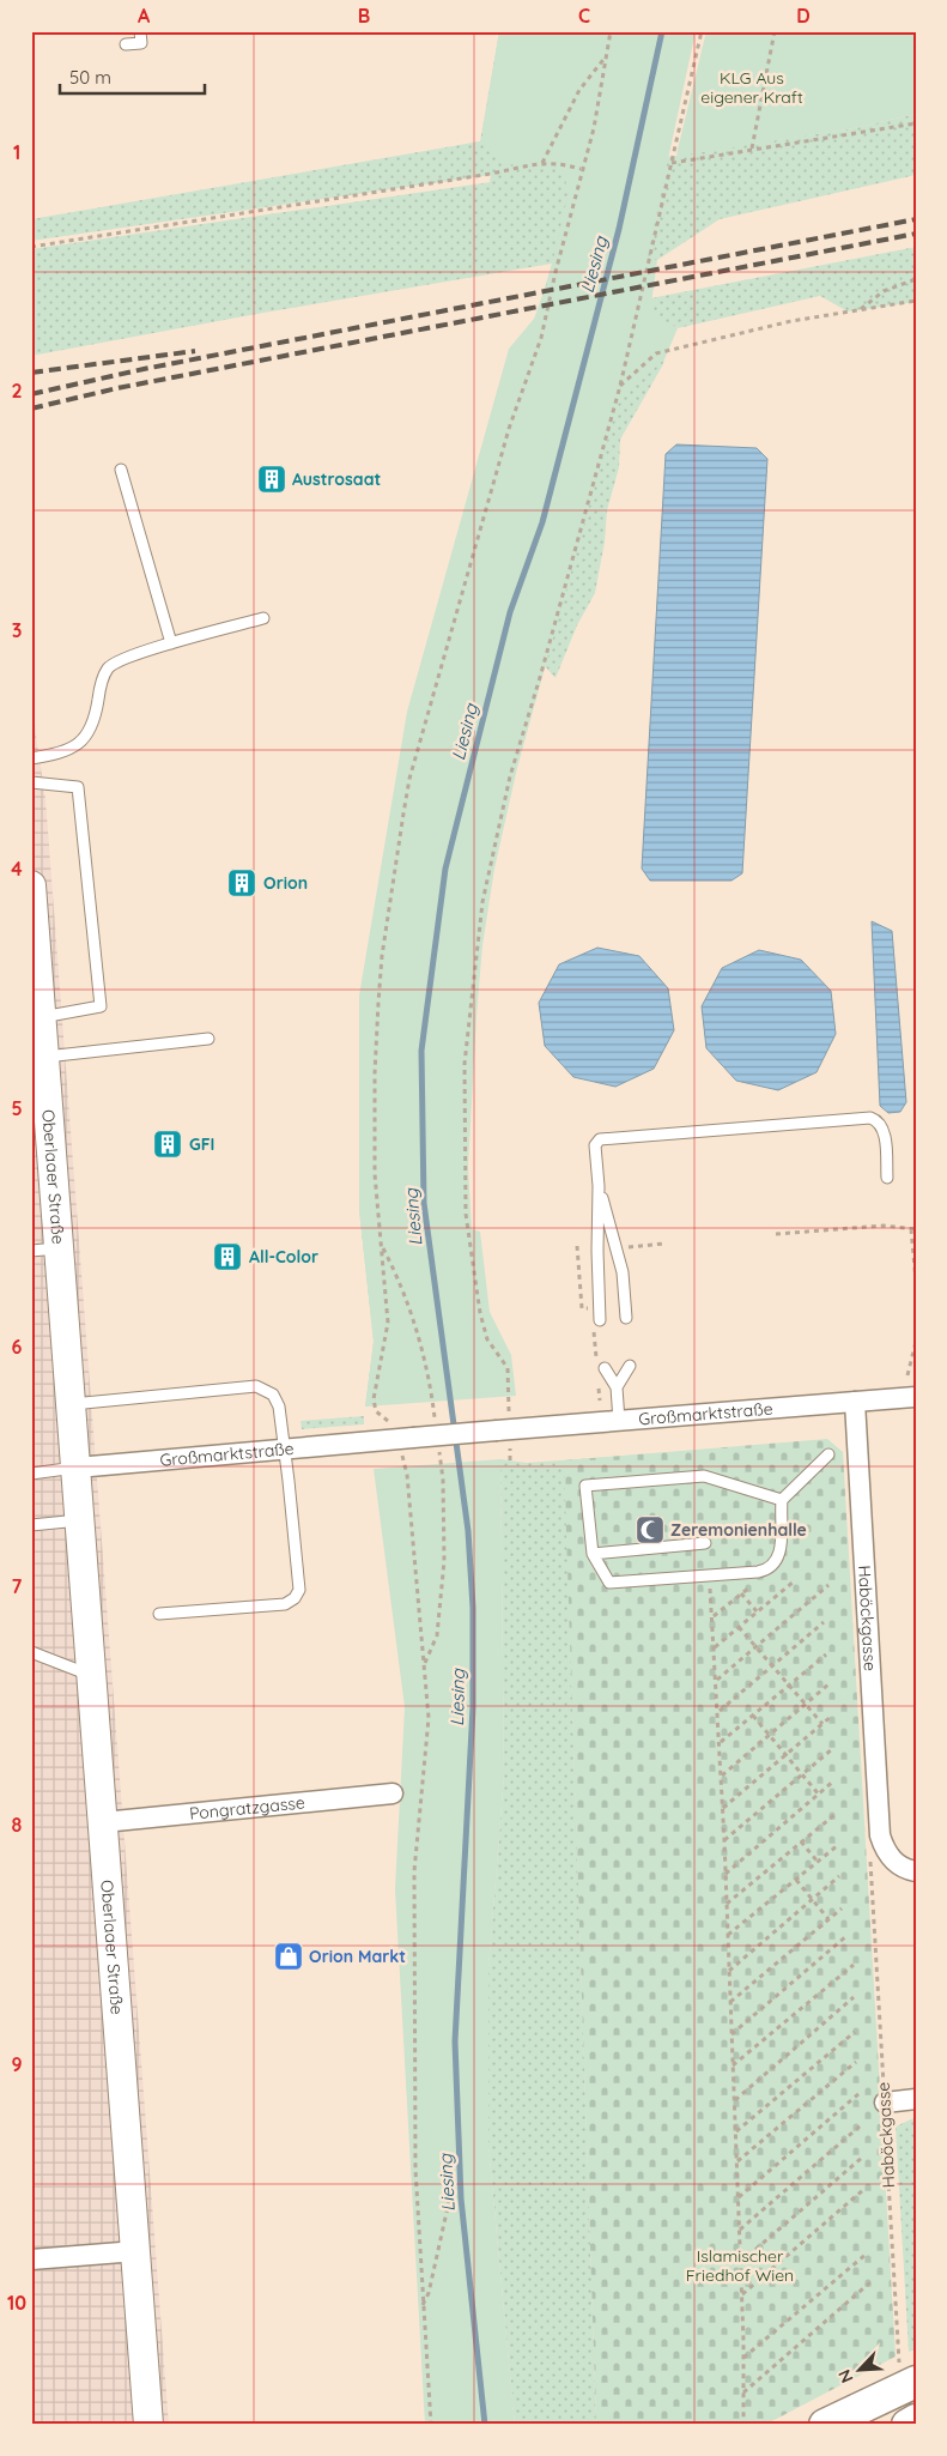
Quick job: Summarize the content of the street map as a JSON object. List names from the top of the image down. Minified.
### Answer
{"streets":{"main road":["Oberlaaer Straße"],"street":["Großmarktstraße","Haböckgasse","Pongratzgasse"]},"crossings":[["Oberlaaer Straße","Großmarktstraße"],["Oberlaaer Straße","Pongratzgasse"],["Großmarktstraße","Haböckgasse"]],"water":["Liesing"],"parks":["KLG Aus eigener Kraft","Islamischer Friedhof Wien"],"places":{"building":["Austrosaat","Orion","GFI","All-Color"],"mosque":["Zeremonienhalle"],"shop":["Orion Markt"]},"scale_bar":"50 m","north":"bottom left","grid":{"columns":["A","B","C","D"],"rows":["1","2","3","4","5","6","7","8","9","10"]}}
